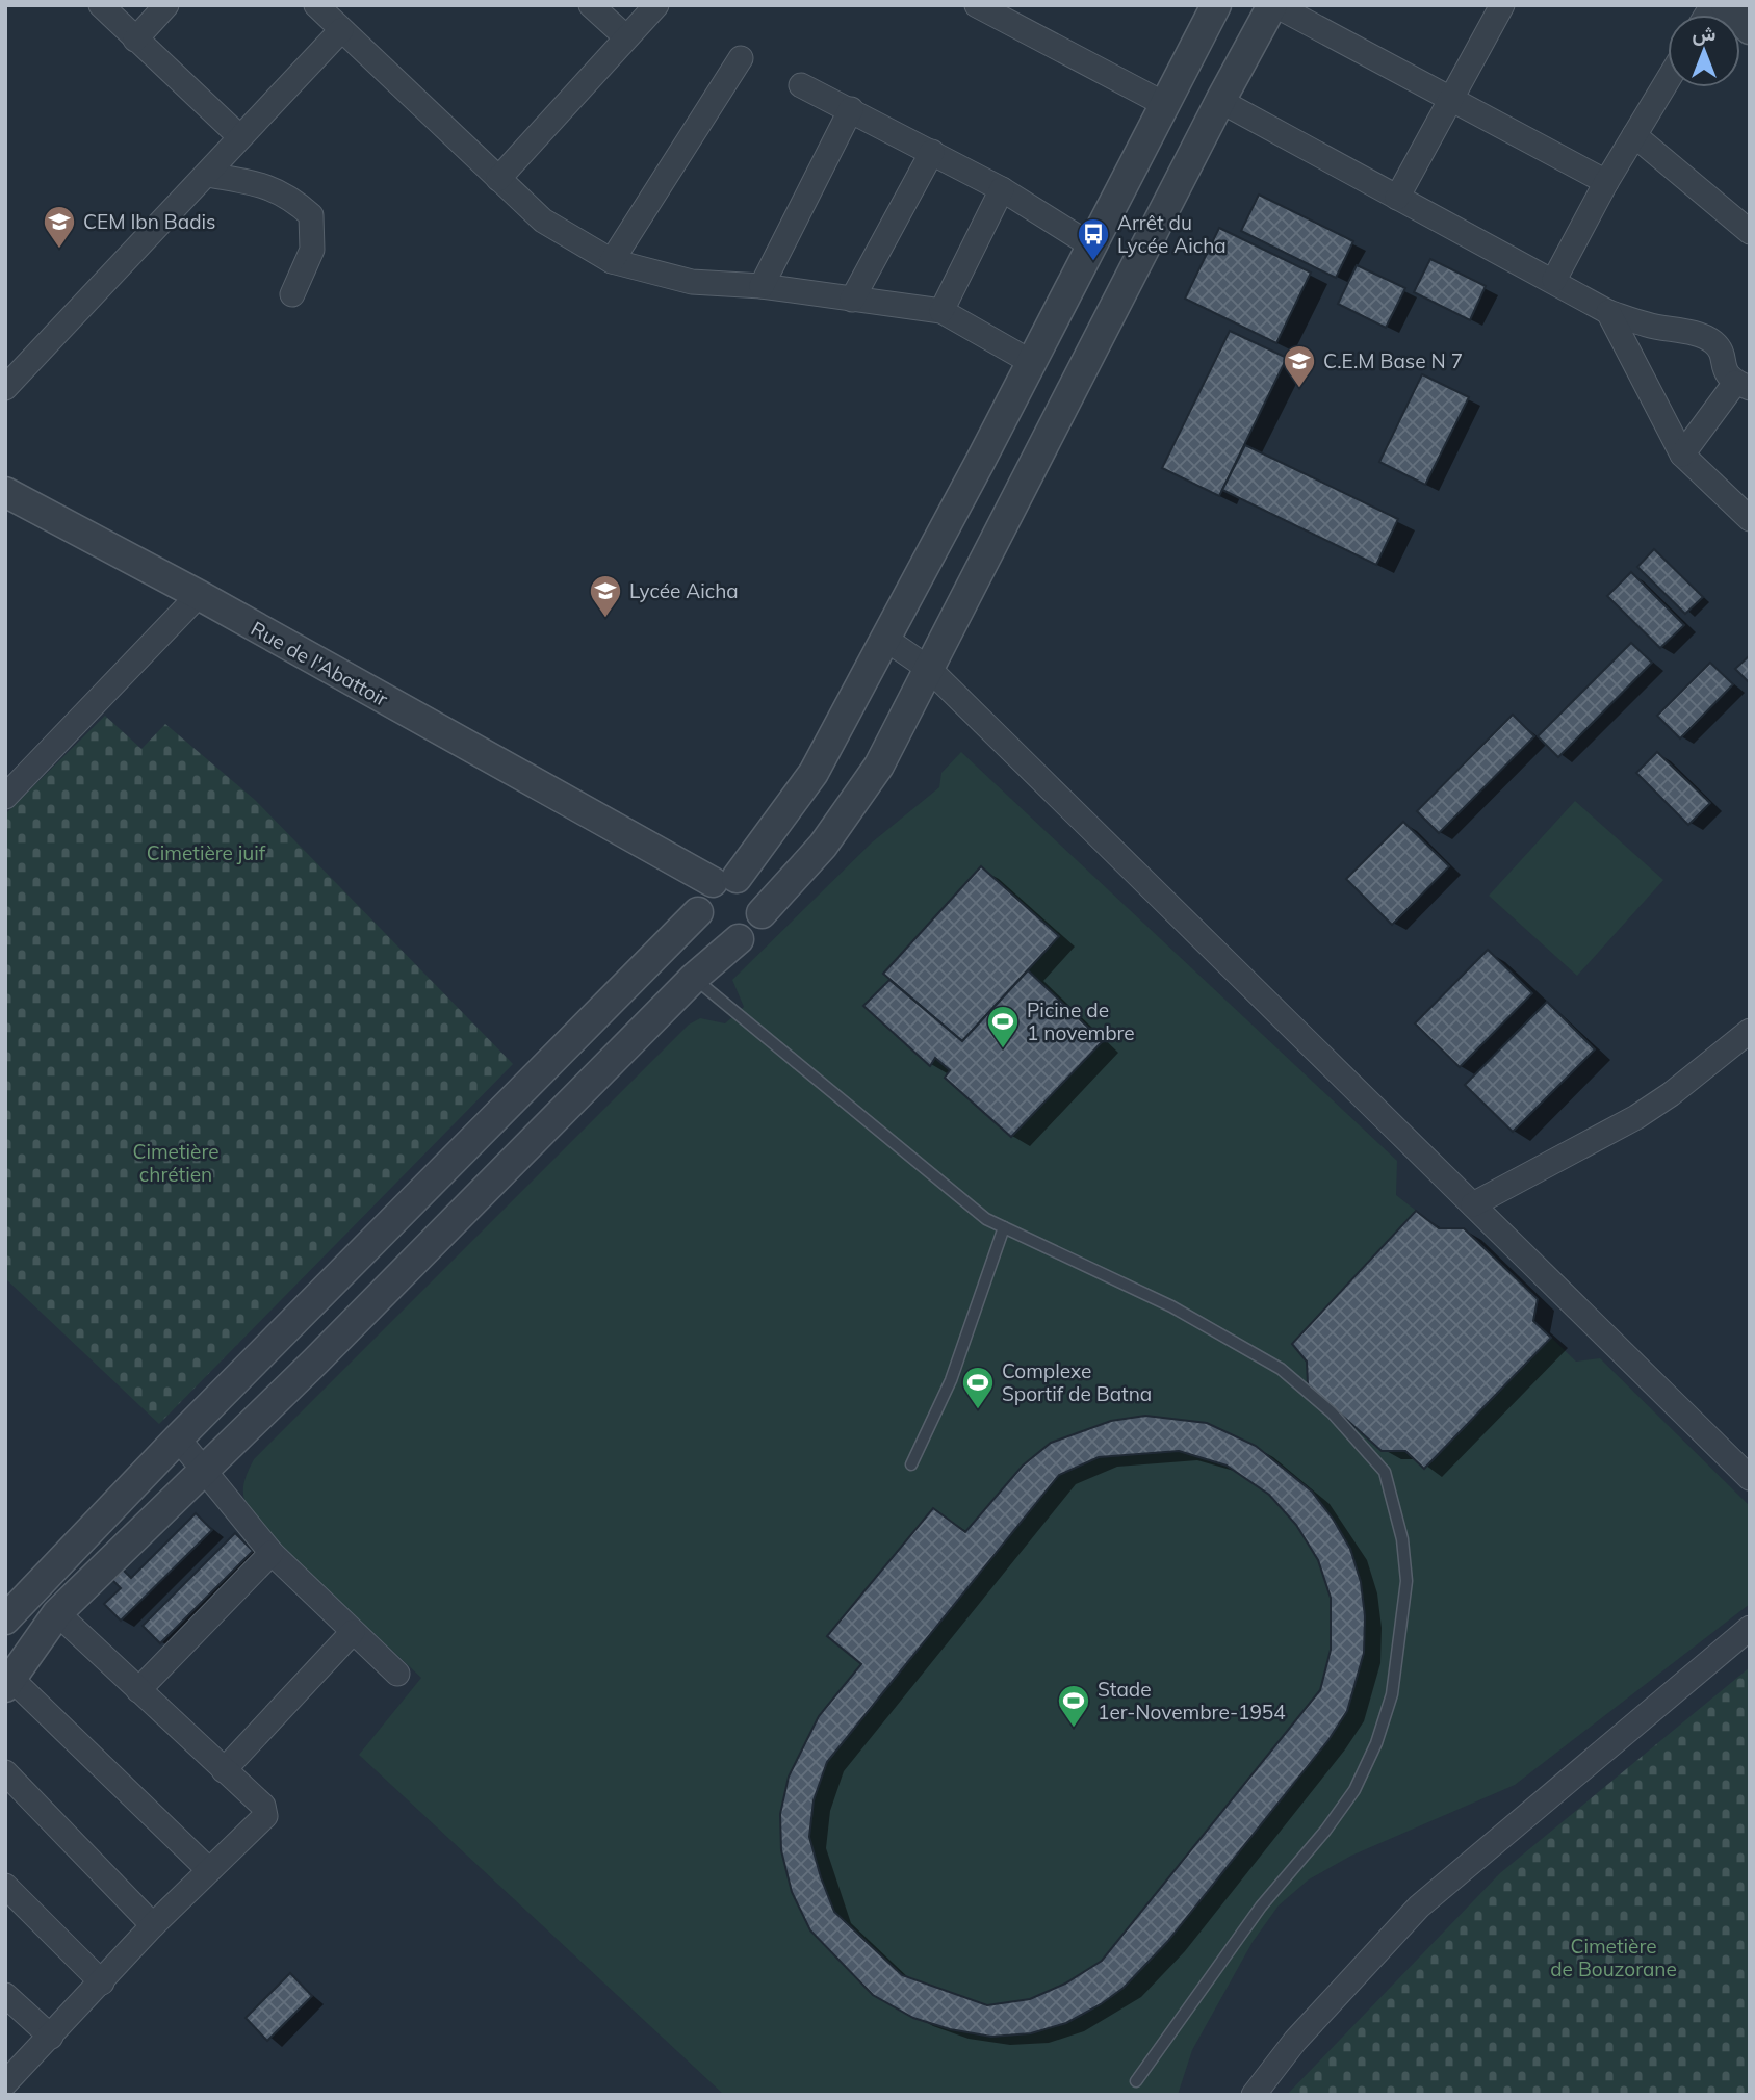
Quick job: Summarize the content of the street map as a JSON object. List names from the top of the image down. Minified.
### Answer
{"streets":{"street":["Rue de l'Abattoir"]},"parks":["Cimetière juif","Cimetière chrétien","Cimetière de Bouzorane"],"places":{"school or university":["CEM Ibn Badis","C.E.M Base N 7","Lycée Aicha"],"bus stop":["Arrêt du Lycée Aicha"],"sports":["Picine de 1 novembre","Complexe Sportif de Batna","Stade 1er-Novembre-1954"]},"north":"top"}
